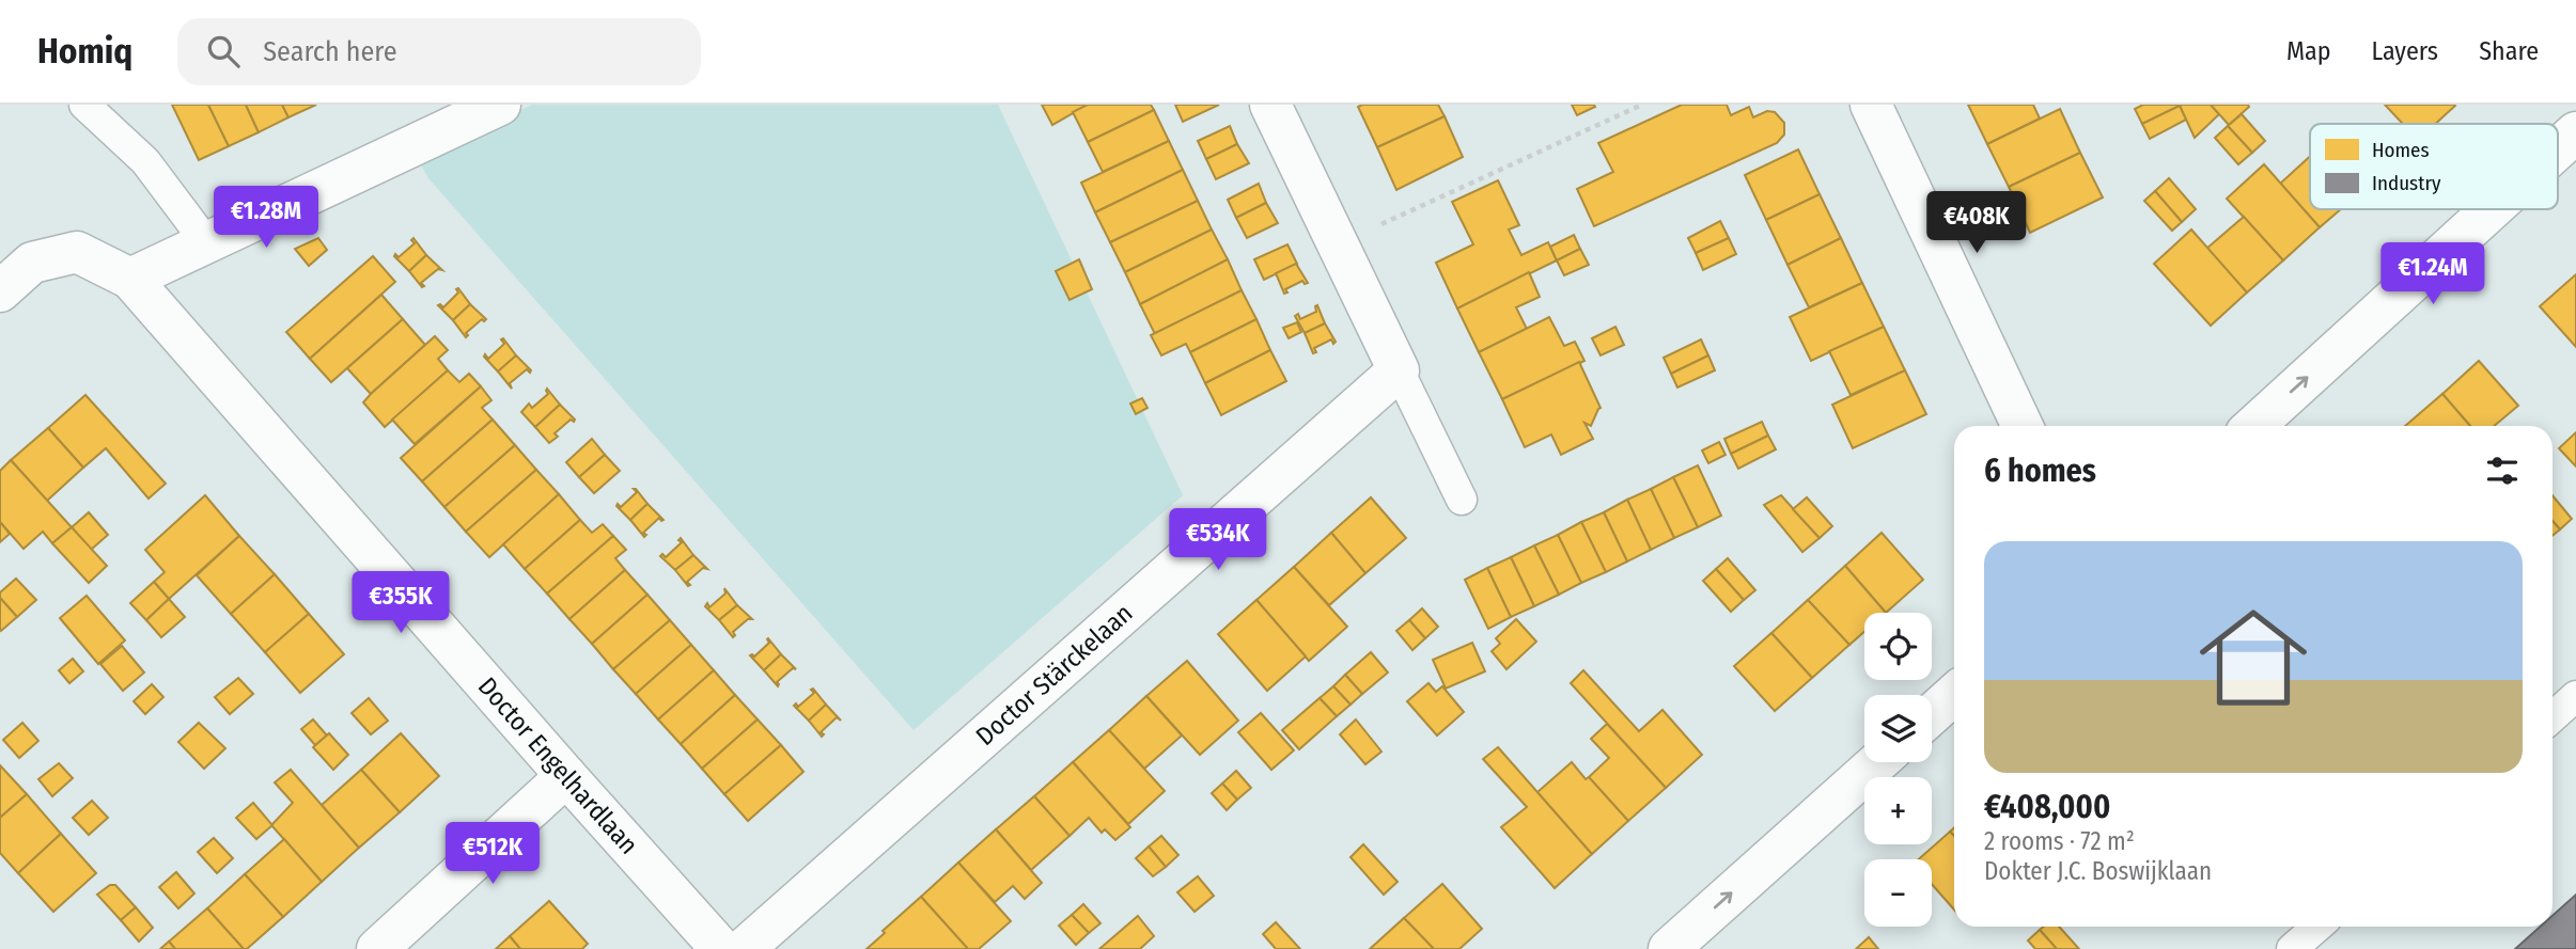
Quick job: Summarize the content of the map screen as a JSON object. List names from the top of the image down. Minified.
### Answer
{"streets":{"street":["Doctor Stärckelaan","Doctor Engelhardlaan"]},"legend":["Homes","Industry"],"page":{"header":"Homiq","search":"Search here","nav":["Map","Layers","Share"],"price":["€1.28M","€408K","€1.24M","€534K","€355K","€512K"],"heading":"6 homes","list":[{"name":"€408,000","note":"2 rooms · 72 m² · Dokter J.C. Boswijklaan"}],"map_buttons":["+","−"]}}
